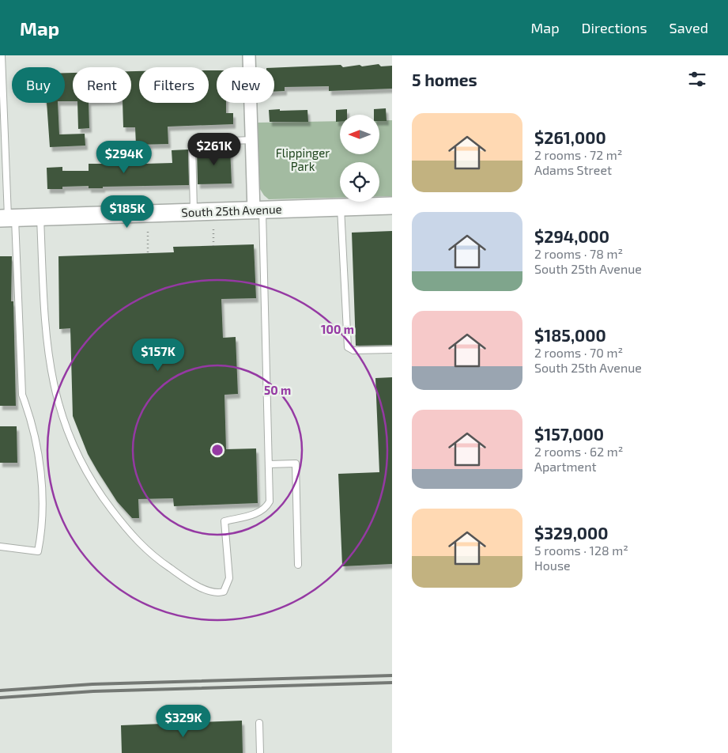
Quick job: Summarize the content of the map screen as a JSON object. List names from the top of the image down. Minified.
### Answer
{"streets":{"main road":["South 25th Avenue"]},"parks":["Flippinger Park"],"north":"left","page":{"header":"Map","nav":["Map","Directions","Saved"],"heading":"5 homes","chip":["Buy","Rent","Filters","New"],"list":[{"name":"$261,000","note":"2 rooms · 72 m² · Adams Street"},{"name":"$294,000","note":"2 rooms · 78 m² · South 25th Avenue"},{"name":"$185,000","note":"2 rooms · 70 m² · South 25th Avenue"},{"name":"$157,000","note":"2 rooms · 62 m² · Apartment"},{"name":"$329,000","note":"5 rooms · 128 m² · House"}],"price":["$261K","$294K","$185K","$157K","$329K"]},"rings":["100 m","50 m"]}
